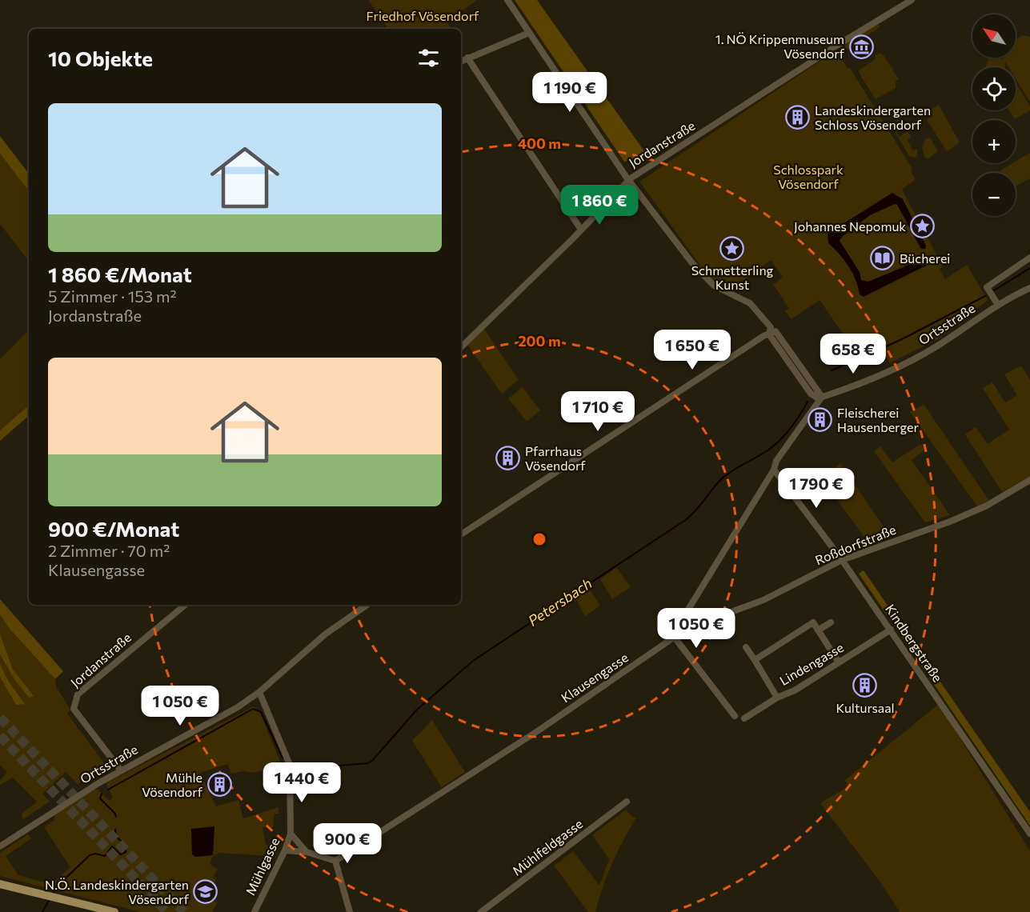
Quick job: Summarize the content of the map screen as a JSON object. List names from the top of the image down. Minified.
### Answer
{"streets":{"street":["Jordanstraße","Ortsstraße","Roßdorfstraße","Kindbergstraße","Lindengasse","Klausengasse","Mühlfeldgasse","Mühlgasse"]},"crossings":[["Jordanstraße","Ortsstraße"],["Ortsstraße","Mühlgasse"],["Roßdorfstraße","Kindbergstraße"],["Roßdorfstraße","Klausengasse"],["Kindbergstraße","Lindengasse"]],"water":["Petersbach"],"parks":["Friedhof Vösendorf","Schlosspark Vösendorf"],"places":{"museum":["1. NÖ Krippenmuseum Vösendorf"],"building":["Landeskindergarten Schloss Vösendorf","Fleischerei Hausenberger","Pfarrhaus Vösendorf","Kultursaal","Mühle Vösendorf"],"place":["Johannes Nepomuk","Schmetterling Kunst"],"library":["Bücherei"],"school or university":["N.Ö. Landeskindergarten Vösendorf"]},"north":"top left","page":{"map_buttons":["+","−"],"heading":"10 Objekte","price":["1 190 €","1 860 €","1 650 €","658 €","1 710 €","1 790 €","1 050 €","1 050 €","1 440 €","900 €"],"list":[{"name":"1 860 €/Monat","note":"5 Zimmer · 153 m² · Jordanstraße"},{"name":"900 €/Monat","note":"2 Zimmer · 70 m² · Klausengasse"}]},"rings":["400 m","200 m"]}
